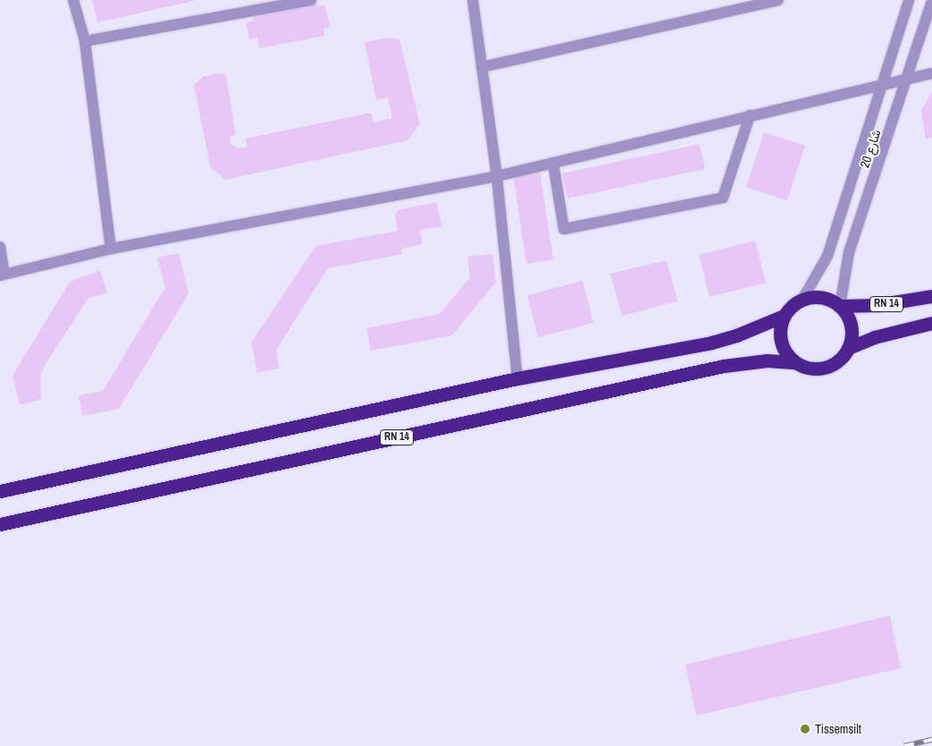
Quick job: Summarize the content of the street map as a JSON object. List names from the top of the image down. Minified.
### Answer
{"streets":{"highway":["RN 14"],"street":["شارع 20"]},"crossings":[["شارع 20","RN 14"]],"places":["Tissemsilt"]}
